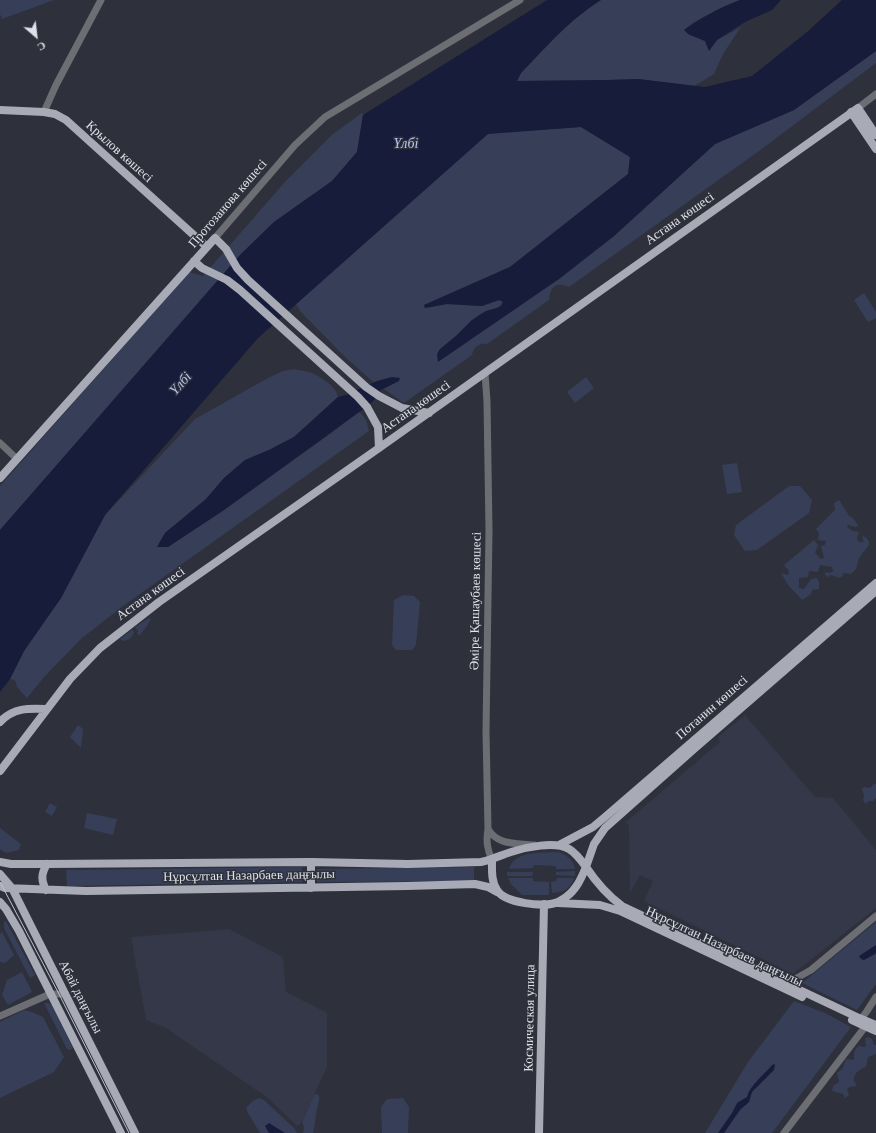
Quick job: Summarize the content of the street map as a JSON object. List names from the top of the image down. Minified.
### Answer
{"streets":{"main road":["Крылов көшесі","Протозанова көшесі","Астана көшесі","Потанин көшесі","Нұрсұлтан Назарбаев даңғылы","Абай даңғылы","Космическая улица"],"street":["Әміре Қашаубаев көшесі"]},"crossings":[["Крылов көшесі","Протозанова көшесі"],["Астана көшесі","Әміре Қашаубаев көшесі"],["Әміре Қашаубаев көшесі","Потанин көшесі"],["Әміре Қашаубаев көшесі","Нұрсұлтан Назарбаев даңғылы"],["Әміре Қашаубаев көшесі","Космическая улица"],["Потанин көшесі","Нұрсұлтан Назарбаев даңғылы"],["Потанин көшесі","Космическая улица"],["Нұрсұлтан Назарбаев даңғылы","Абай даңғылы"],["Нұрсұлтан Назарбаев даңғылы","Космическая улица"]],"water":["Үлбі"],"north":"bottom right"}
